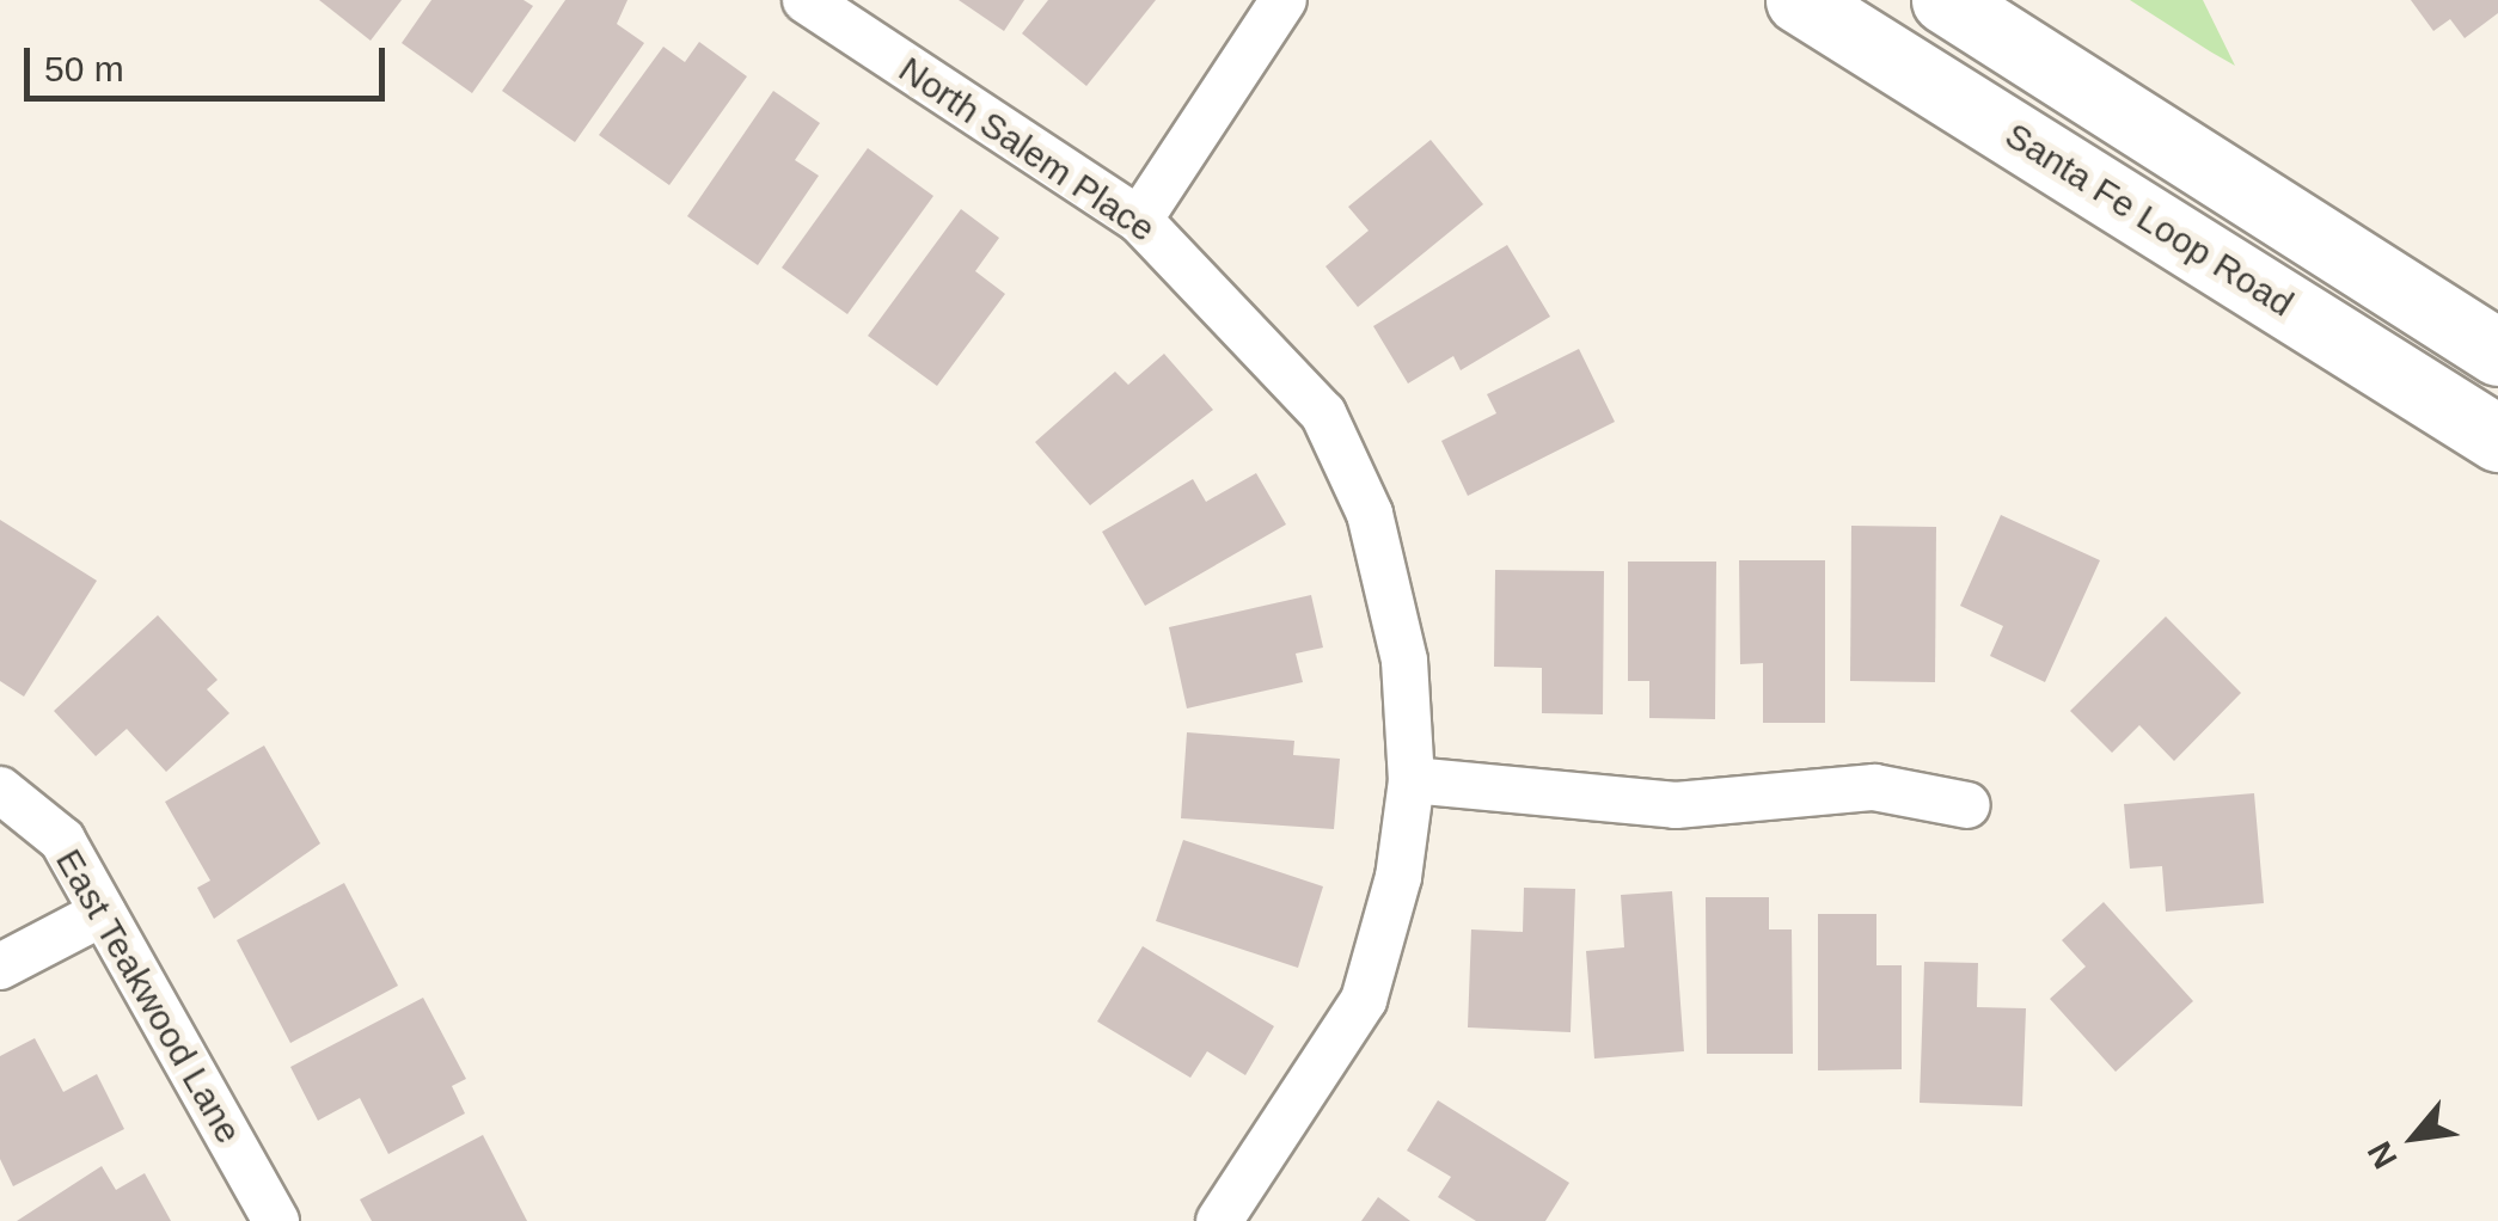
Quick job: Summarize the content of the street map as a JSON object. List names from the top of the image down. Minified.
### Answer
{"streets":{"main road":["Santa Fe Loop Road"],"street":["North Salem Place","East Teakwood Lane"]},"scale_bar":"50 m","north":"bottom left"}
